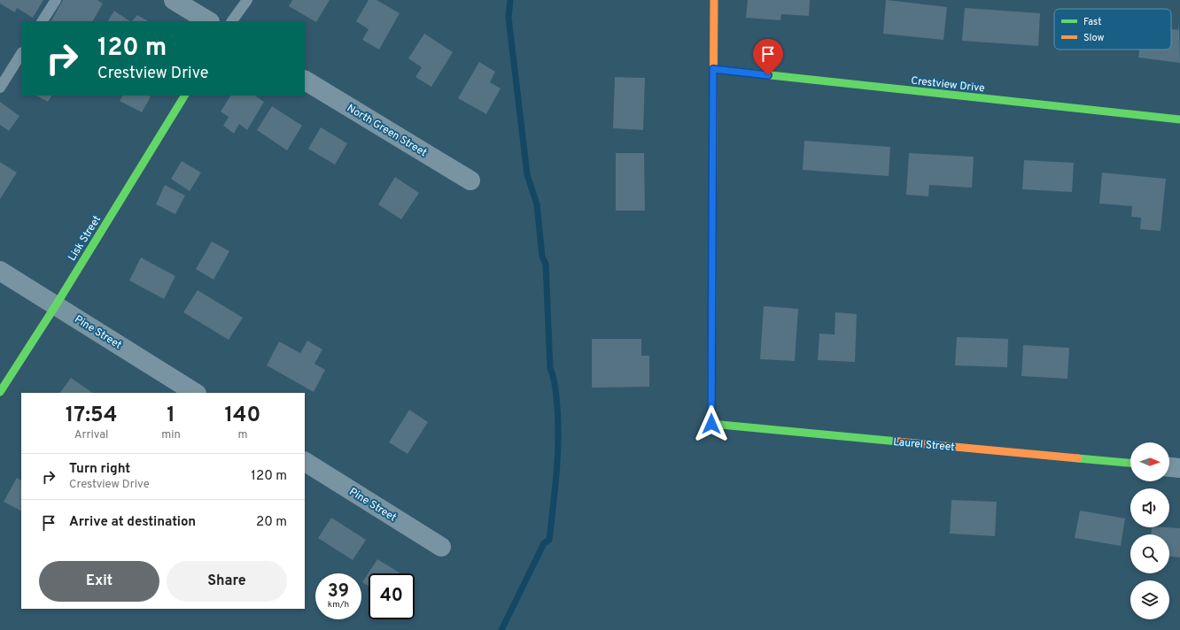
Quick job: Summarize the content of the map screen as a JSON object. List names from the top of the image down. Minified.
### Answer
{"streets":{"street":["Crestview Drive","North Green Street","Lisk Street","Pine Street","Laurel Street"]},"crossings":[["Crestview Drive","Laurel Street"],["Lisk Street","Pine Street"]],"legend":["Fast","Slow"],"north":"right","page":{"turn":["120 m","Crestview Drive"],"eta":["17:54","Arrival","1","min","140","m"],"list":[{"name":"Turn right","note":"Crestview Drive","value":"120 m"},{"name":"Arrive at destination","value":"20 m"}],"buttons":["Exit","Share"],"speed":"39 km/h","limit":"40"}}
